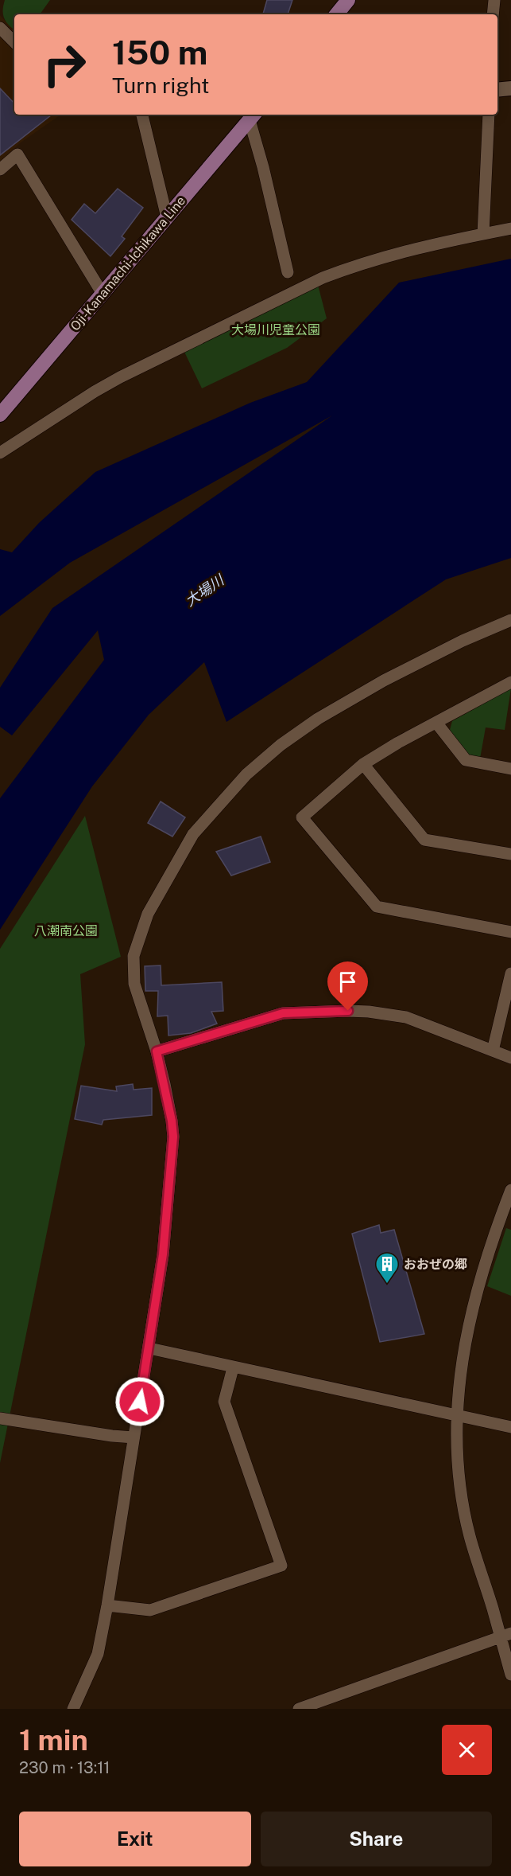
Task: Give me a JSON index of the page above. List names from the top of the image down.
{
  "streets": {
    "main road": ["Oji-Kanamachi-Ichikawa Line"]
  },
  "water": ["大場川"],
  "parks": ["大場川児童公園", "八潮南公園"],
  "places": {
    "building": ["おおぜの郷"]
  },
  "page": {
    "turn": ["150 m", "Turn right"],
    "heading": ["1 min", "230 m · 13:11"],
    "buttons": ["Exit", "Share"]
  }
}
